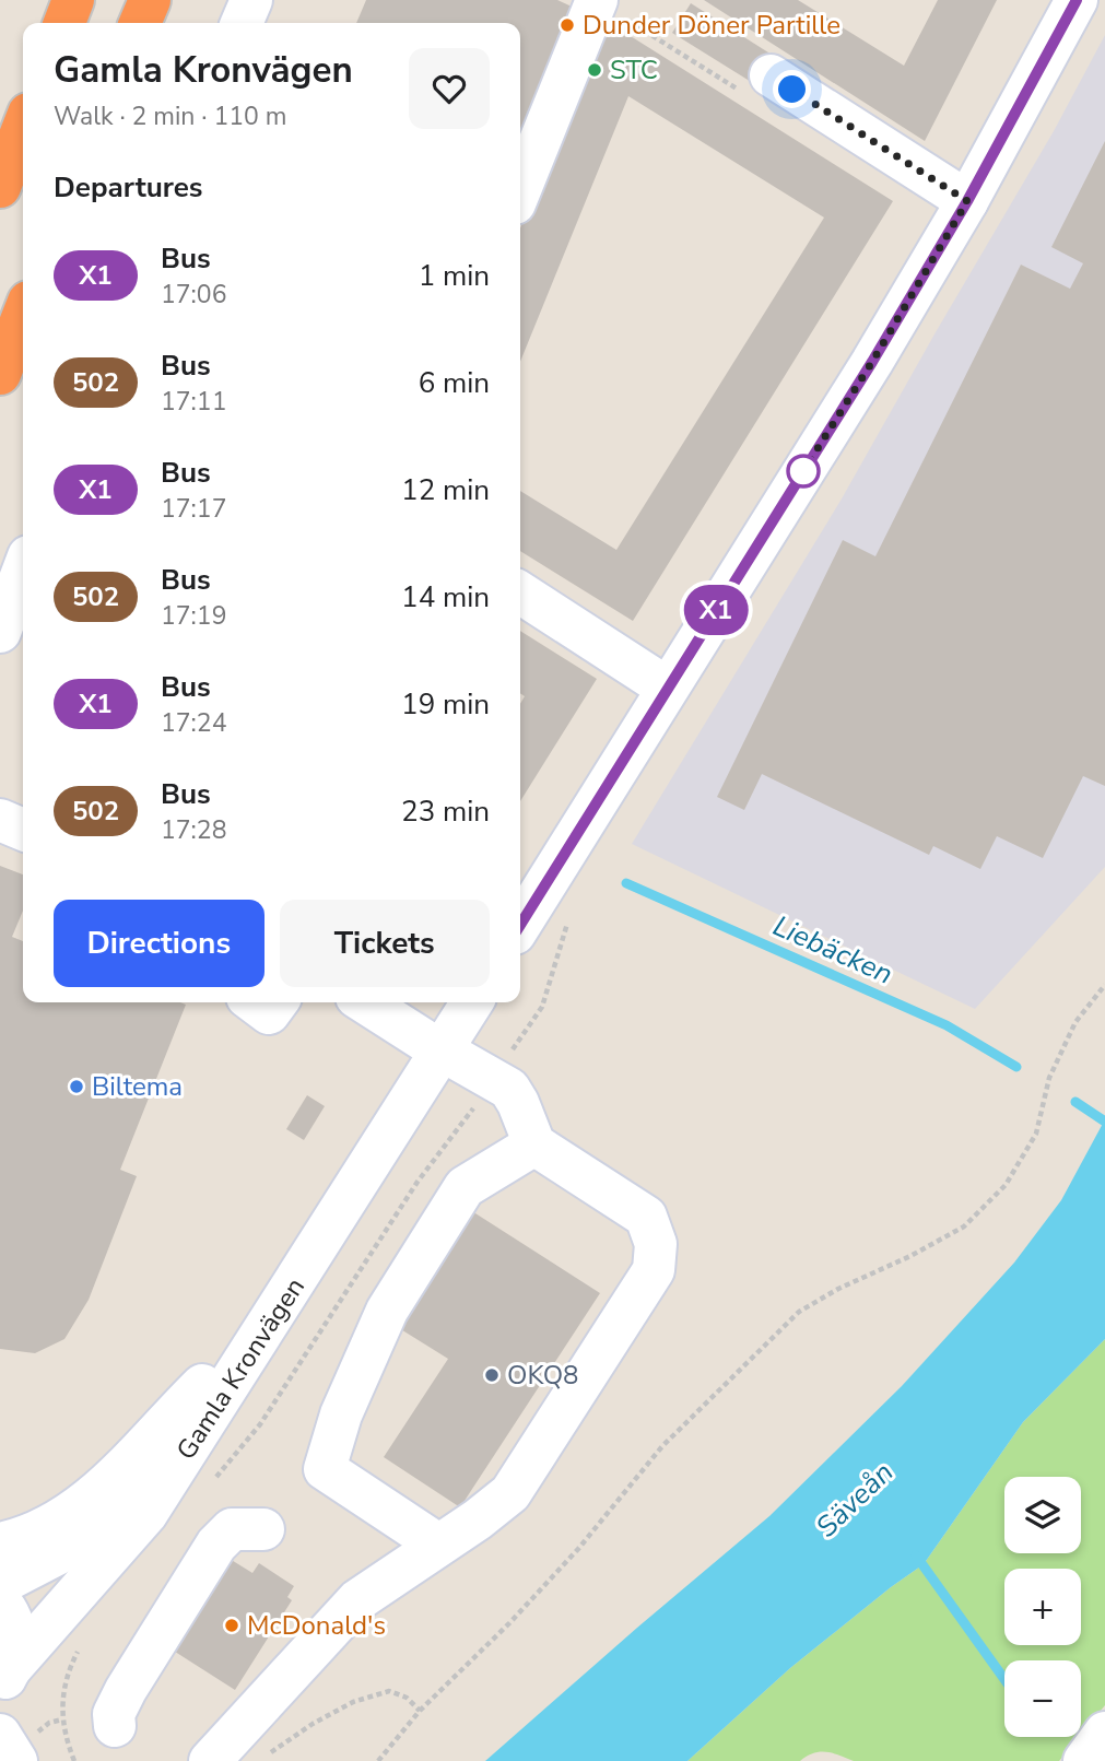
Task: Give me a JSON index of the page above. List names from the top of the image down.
{
  "streets": {
    "street": ["Gamla Kronvägen"]
  },
  "water": ["Liebäcken", "Säveån"],
  "places": [
    "Dunder Döner Partille",
    "STC",
    "Biltema",
    "OKQ8",
    "McDonald's"
  ],
  "lines": ["bus line X1"],
  "page": {
    "on_map": "X1",
    "heading": [
      ["Gamla Kronvägen", "Walk · 2 min · 110 m"],
      "Departures"
    ],
    "list": [
      {
        "mark": "X1",
        "name": "Bus",
        "note": "17:06",
        "value": "1 min"
      },
      {
        "mark": "502",
        "name": "Bus",
        "note": "17:11",
        "value": "6 min"
      },
      {
        "mark": "X1",
        "name": "Bus",
        "note": "17:17",
        "value": "12 min"
      },
      {
        "mark": "502",
        "name": "Bus",
        "note": "17:19",
        "value": "14 min"
      },
      {
        "mark": "X1",
        "name": "Bus",
        "note": "17:24",
        "value": "19 min"
      },
      {
        "mark": "502",
        "name": "Bus",
        "note": "17:28",
        "value": "23 min"
      }
    ],
    "buttons": ["Directions", "Tickets"],
    "map_buttons": ["+", "−"]
  }
}
